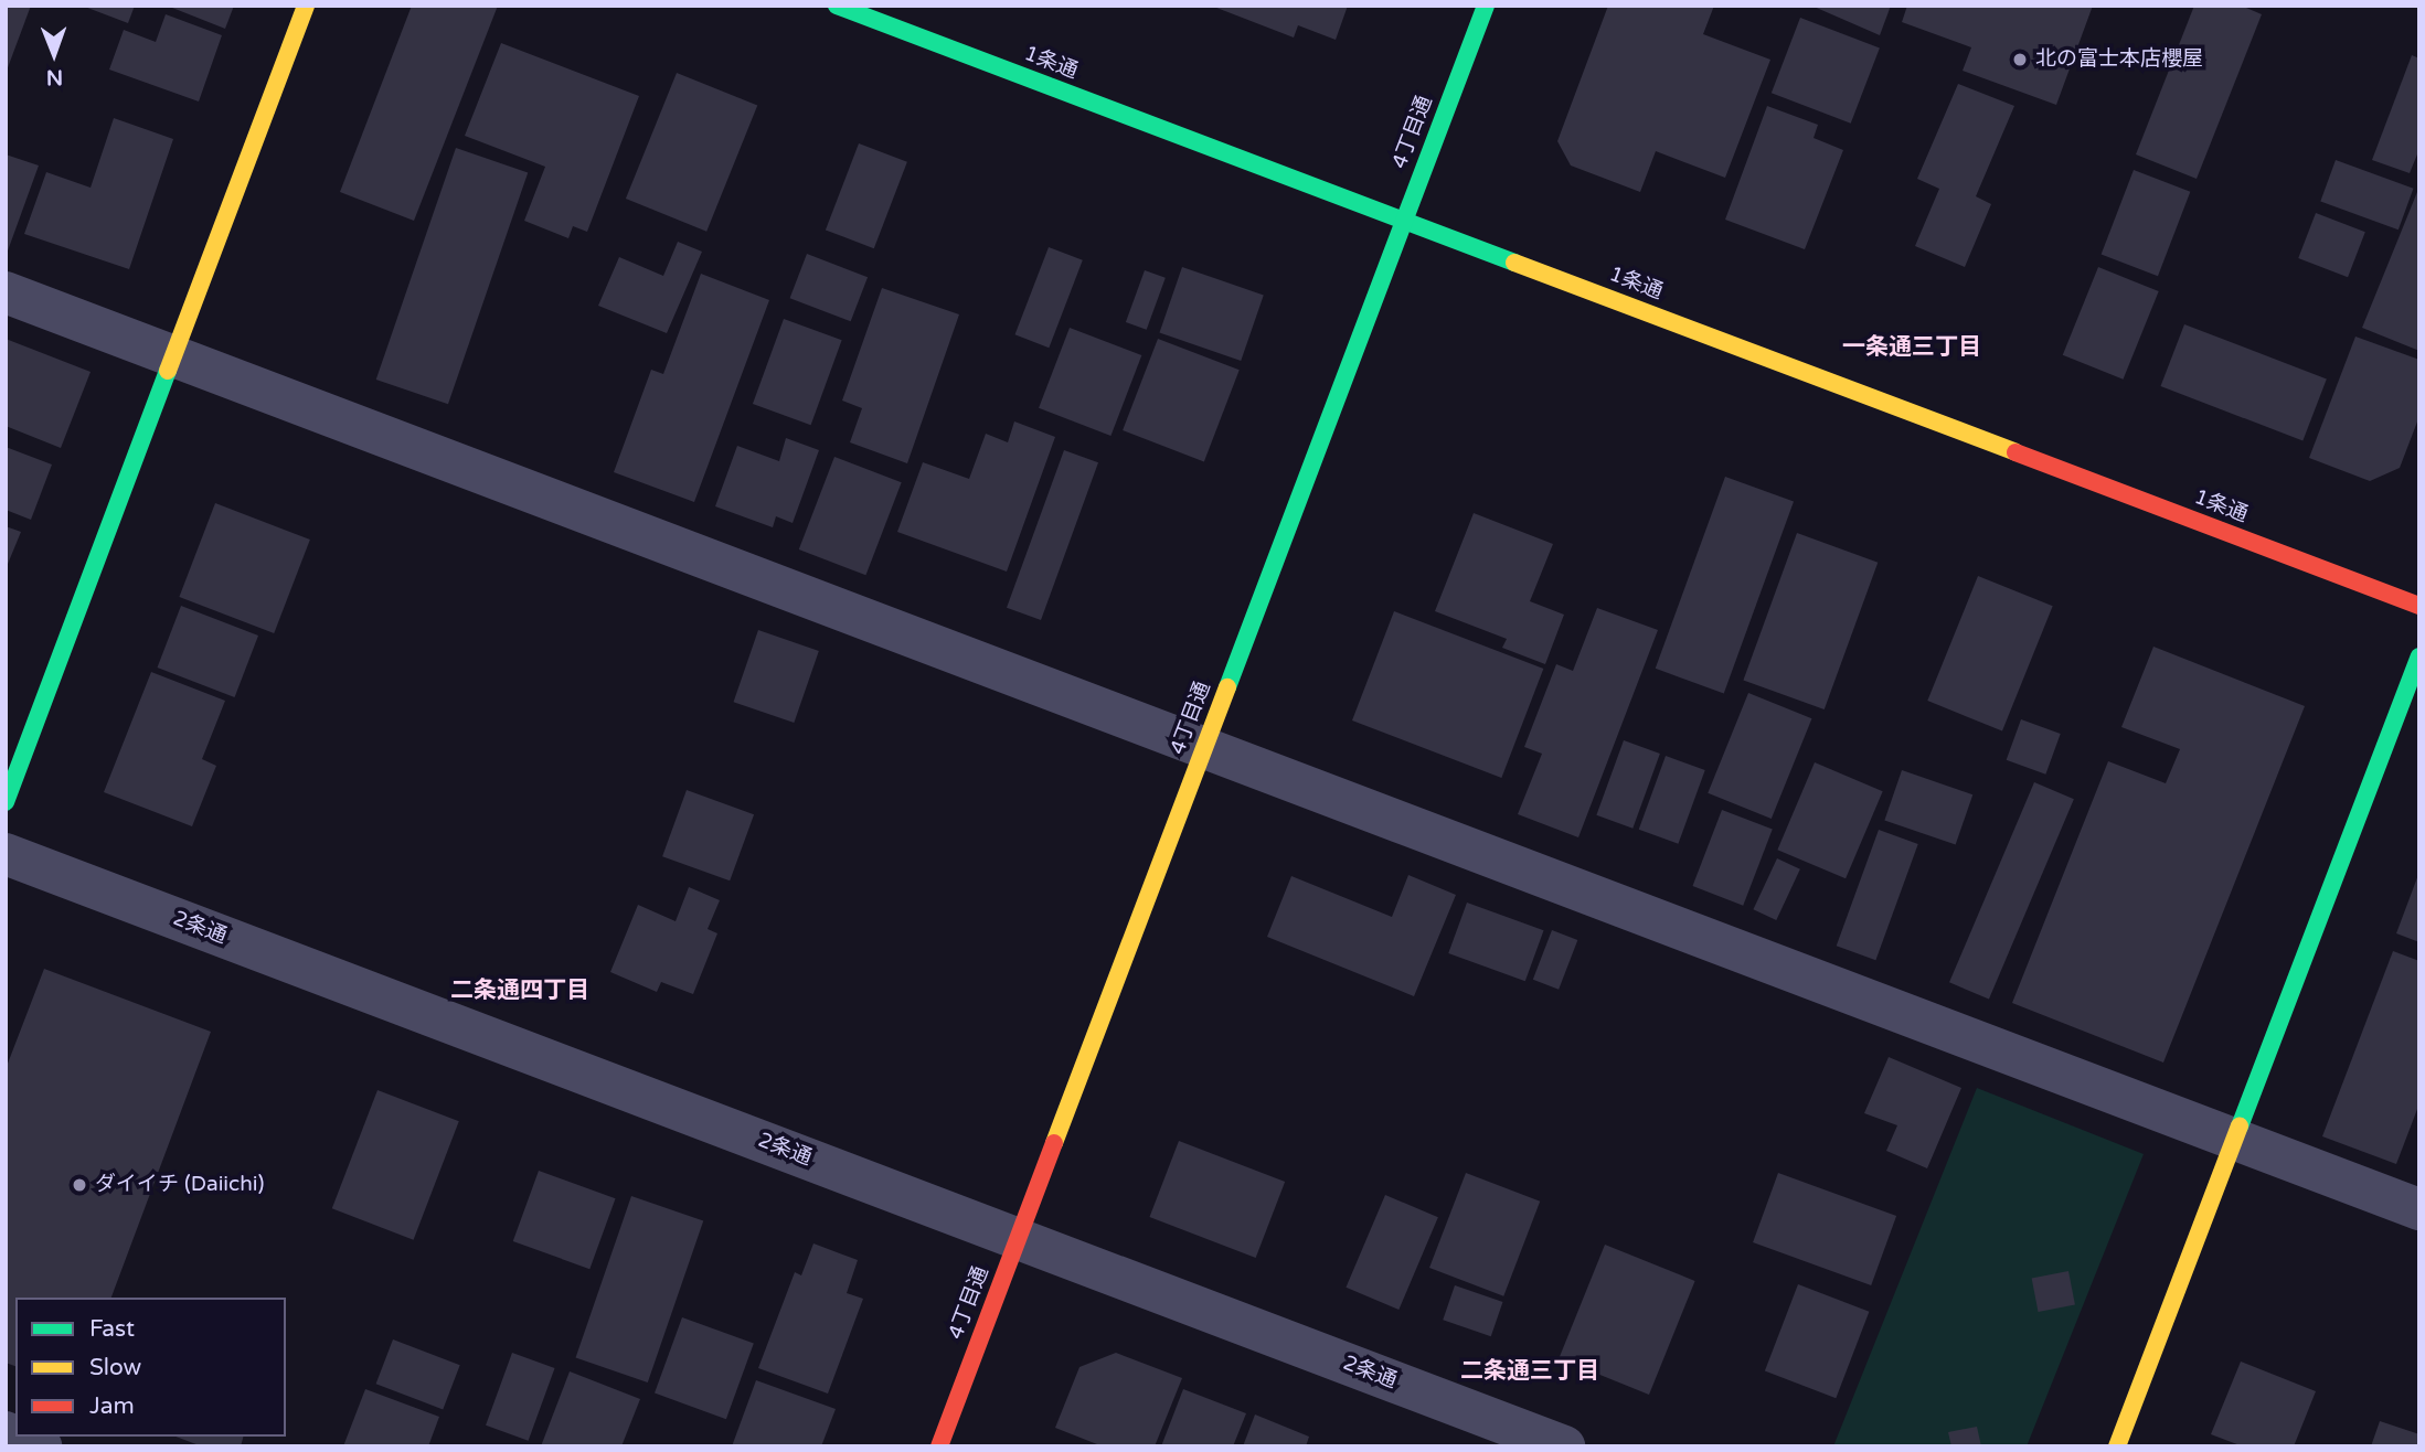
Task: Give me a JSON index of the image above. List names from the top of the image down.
{
  "streets": {
    "street": ["1条通", "4丁目通", "2条通"]
  },
  "crossings": [
    ["1条通", "4丁目通"],
    ["4丁目通", "2条通"]
  ],
  "districts": ["一条通三丁目", "二条通四丁目", "二条通三丁目"],
  "places": ["北の富士本店櫻屋", "ダイイチ (Daiichi)"],
  "legend": ["Fast", "Slow", "Jam"],
  "north": "bottom"
}
